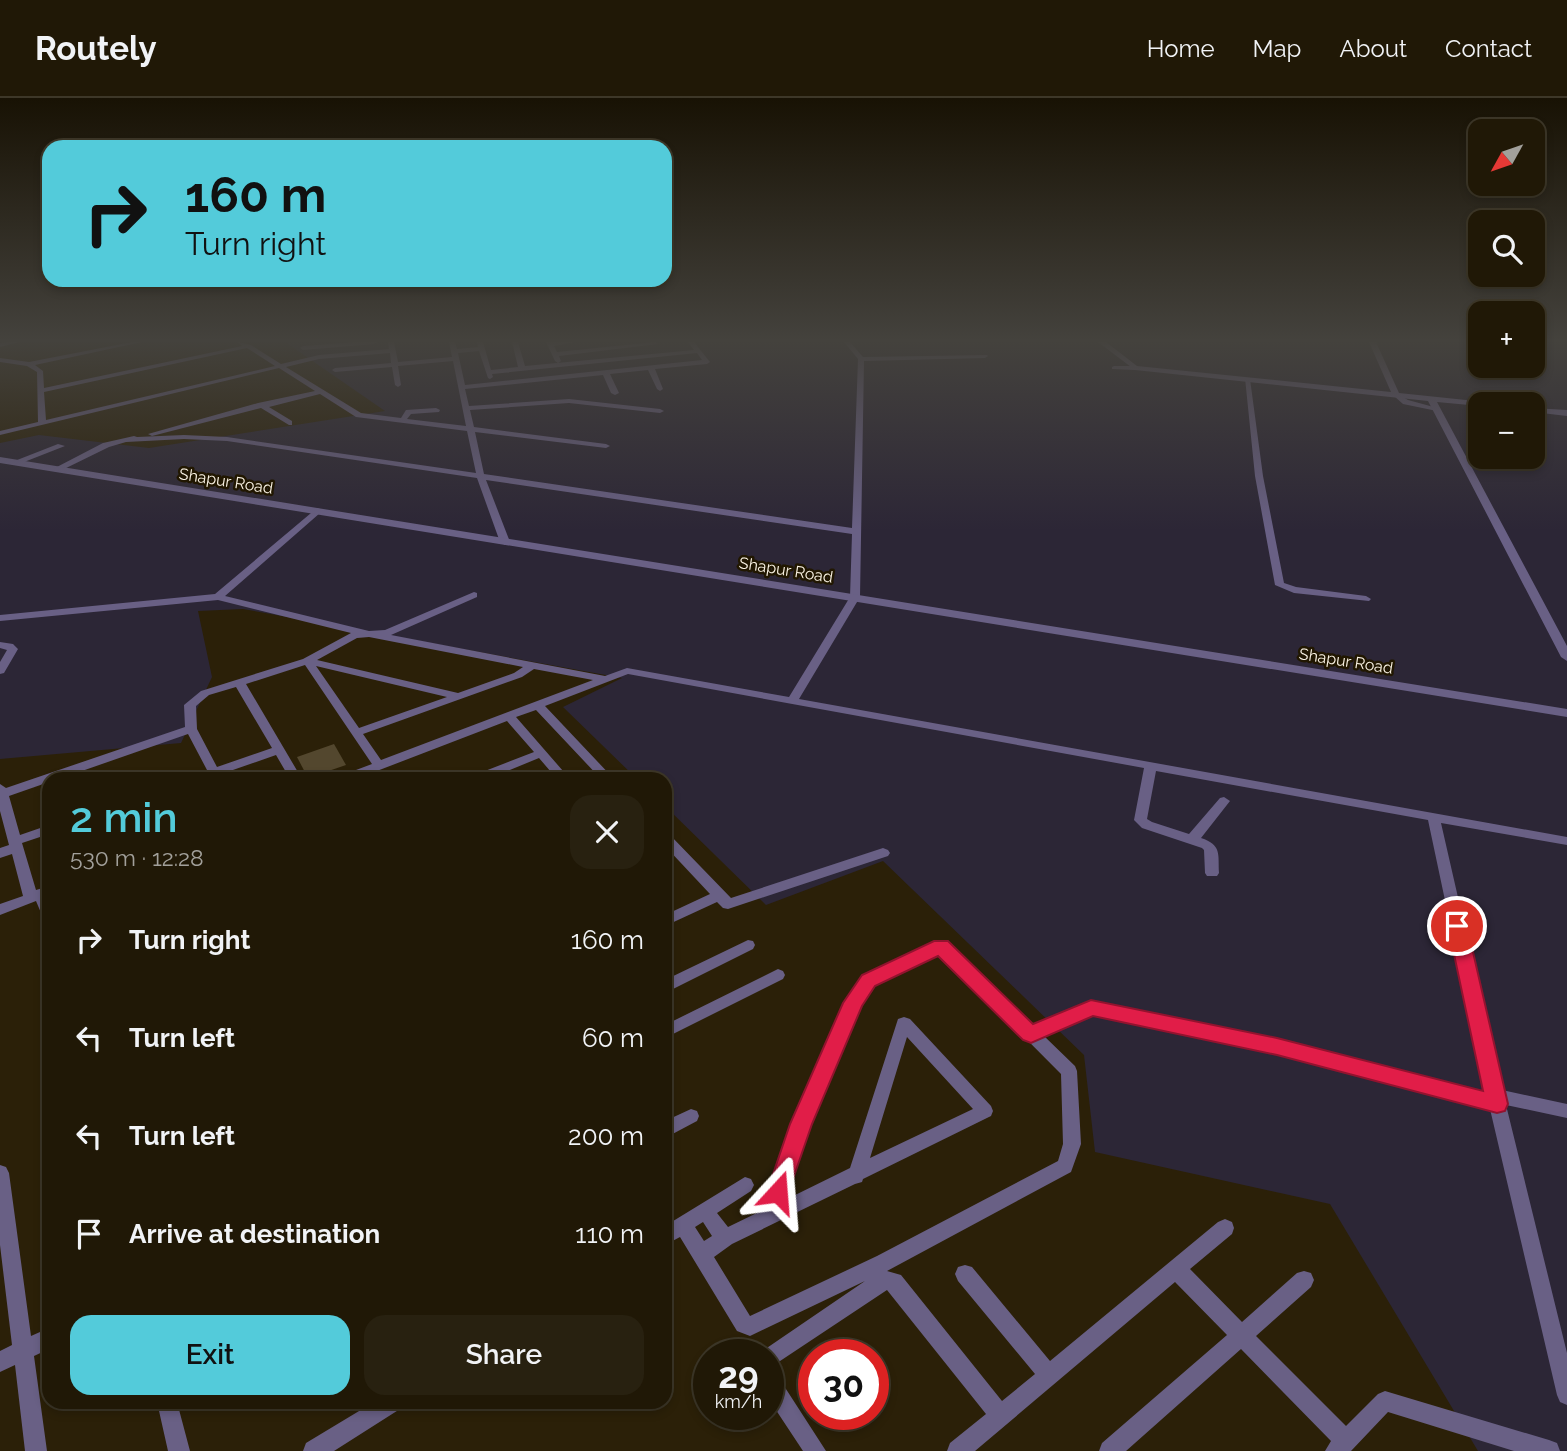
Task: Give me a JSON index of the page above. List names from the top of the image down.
{
  "streets": {
    "street": ["Shapur Road"]
  },
  "north": "bottom left",
  "page": {
    "header": "Routely",
    "nav": [
      "Home",
      "Map",
      "About",
      "Contact"
    ],
    "map_buttons": ["+", "−"],
    "turn": ["160 m", "Turn right"],
    "heading": ["2 min", "530 m · 12:28"],
    "list": [
      {
        "name": "Turn right",
        "value": "160 m"
      },
      {
        "name": "Turn left",
        "value": "60 m"
      },
      {
        "name": "Turn left",
        "value": "200 m"
      },
      {
        "name": "Arrive at destination",
        "value": "110 m"
      }
    ],
    "buttons": ["Exit", "Share"],
    "speed": "29 km/h",
    "limit": "30"
  }
}
